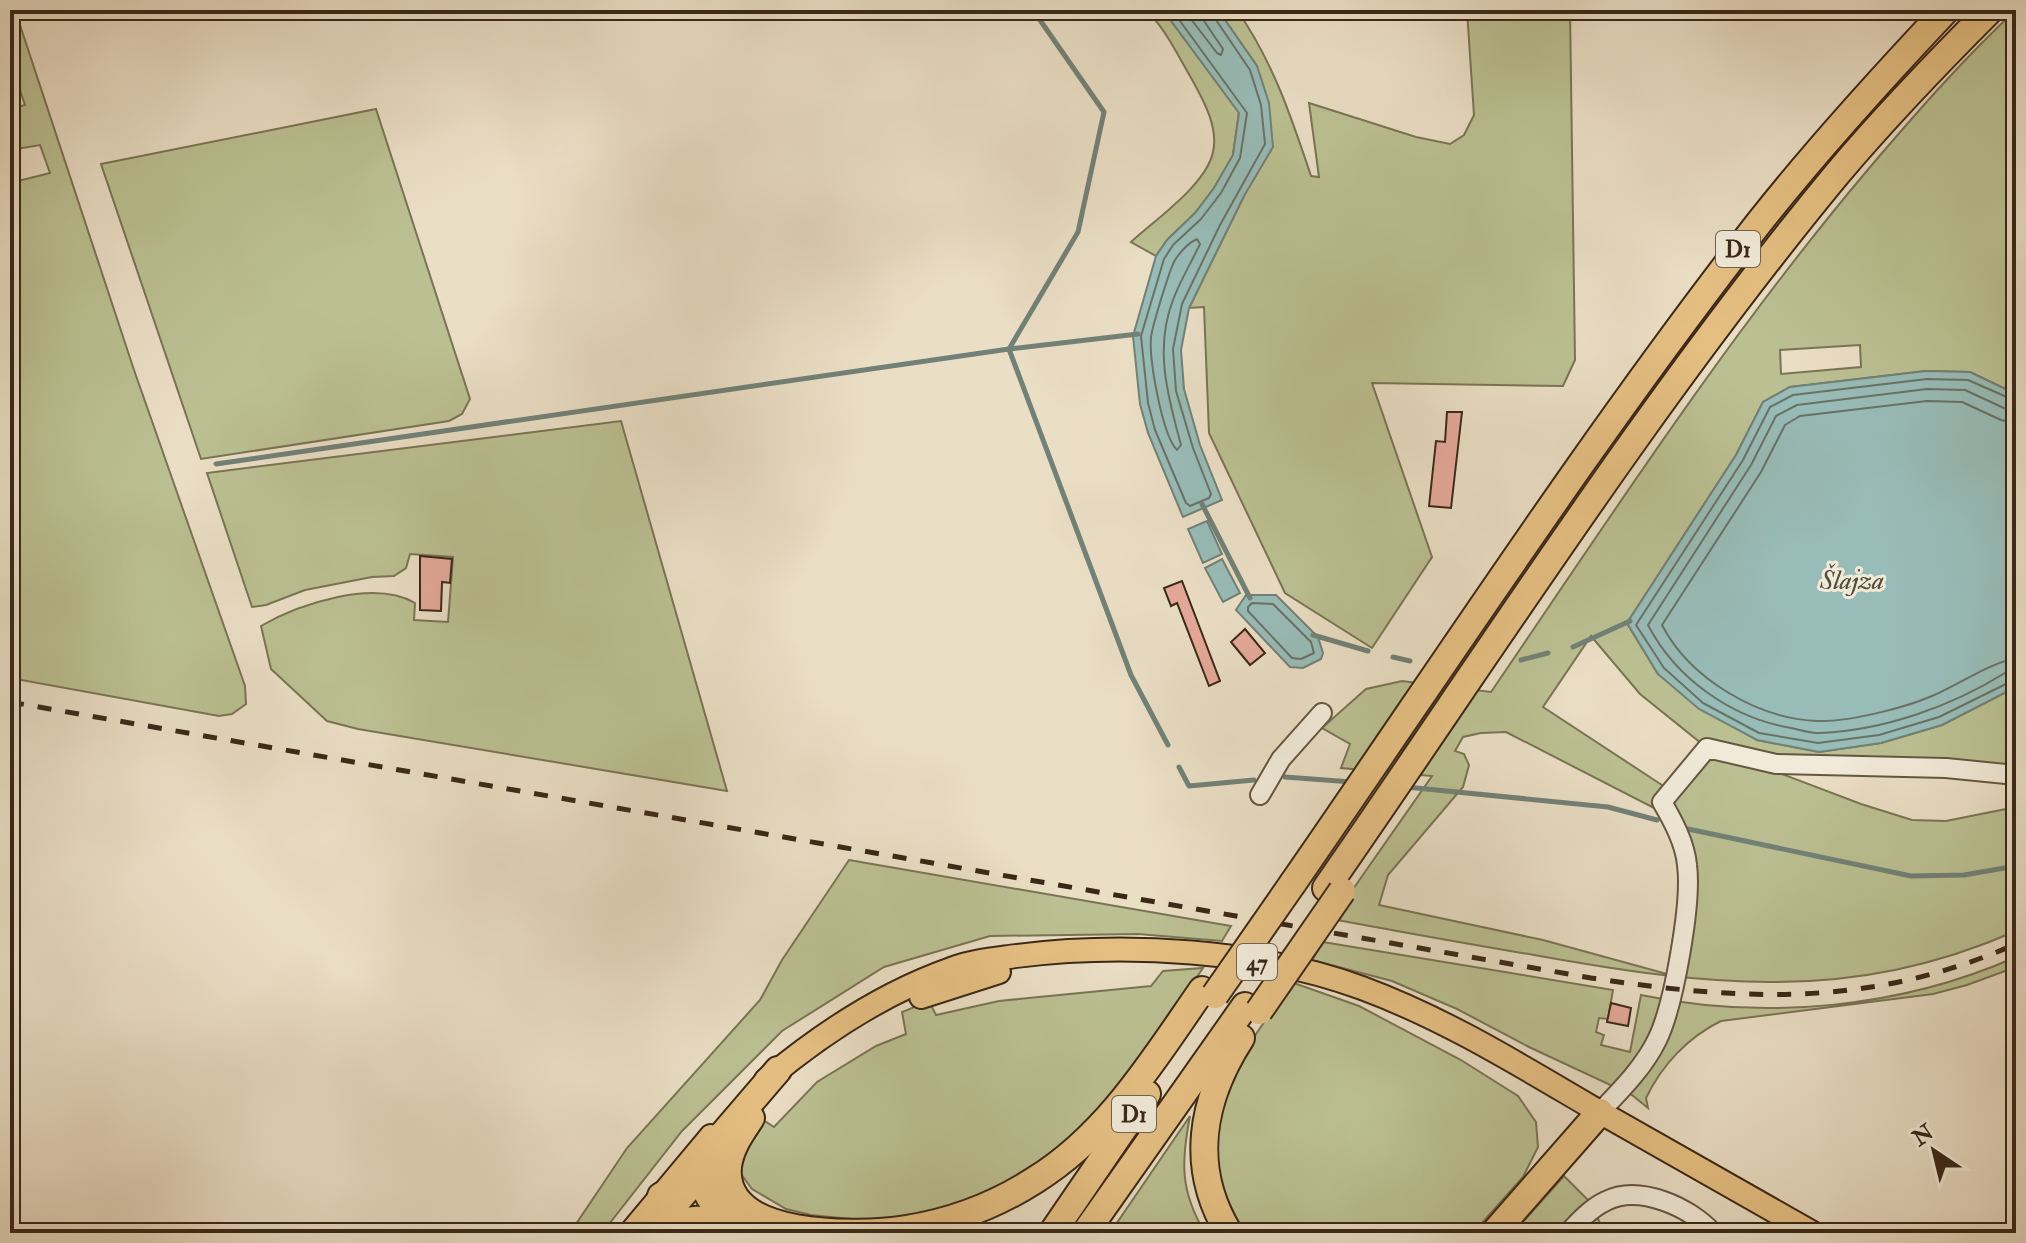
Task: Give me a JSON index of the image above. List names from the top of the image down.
{
  "streets": {
    "highway": ["D1"],
    "main road": ["47"]
  },
  "water": ["Šlajza"],
  "north": "top left"
}
